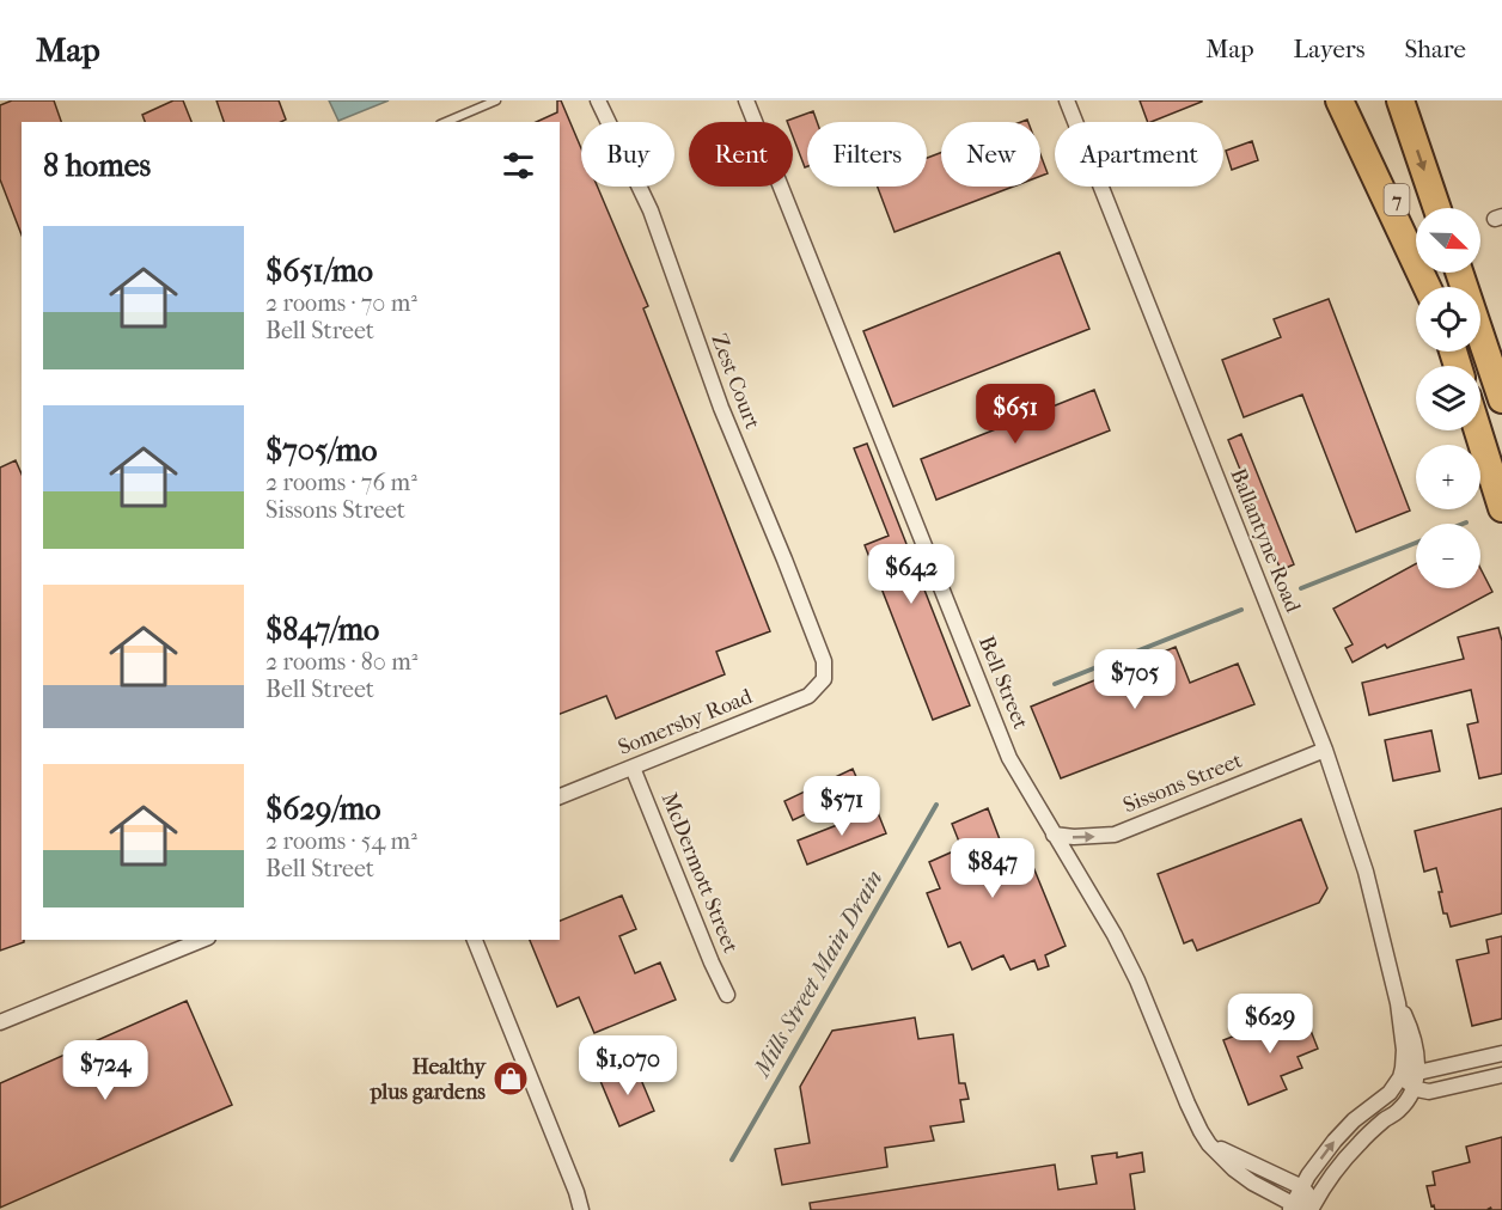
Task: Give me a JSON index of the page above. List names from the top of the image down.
{
  "streets": {
    "highway": ["7"],
    "street": [
      "Zest Court",
      "Ballantyne Road",
      "Bell Street",
      "Somersby Road",
      "Sissons Street",
      "McDermott Street"
    ]
  },
  "crossings": [
    ["Zest Court", "Somersby Road"],
    ["Ballantyne Road", "Sissons Street"],
    ["Bell Street", "Sissons Street"],
    ["Somersby Road", "McDermott Street"]
  ],
  "one_way": ["Sissons Street"],
  "water": ["Mills Street Main Drain"],
  "places": {
    "shop": ["Healthy plus gardens"]
  },
  "north": "bottom right",
  "page": {
    "header": "Map",
    "nav": ["Map", "Layers", "Share"],
    "chip": [
      "Buy",
      "Rent",
      "Filters",
      "New",
      "Apartment"
    ],
    "heading": "8 homes",
    "map_buttons": ["+", "−"],
    "list": [
      {
        "name": "$651/mo",
        "note": "2 rooms · 70 m² · Bell Street"
      },
      {
        "name": "$705/mo",
        "note": "2 rooms · 76 m² · Sissons Street"
      },
      {
        "name": "$847/mo",
        "note": "2 rooms · 80 m² · Bell Street"
      },
      {
        "name": "$629/mo",
        "note": "2 rooms · 54 m² · Bell Street"
      }
    ],
    "price": [
      "$651",
      "$642",
      "$705",
      "$571",
      "$847",
      "$629",
      "$1,070",
      "$724"
    ]
  }
}
